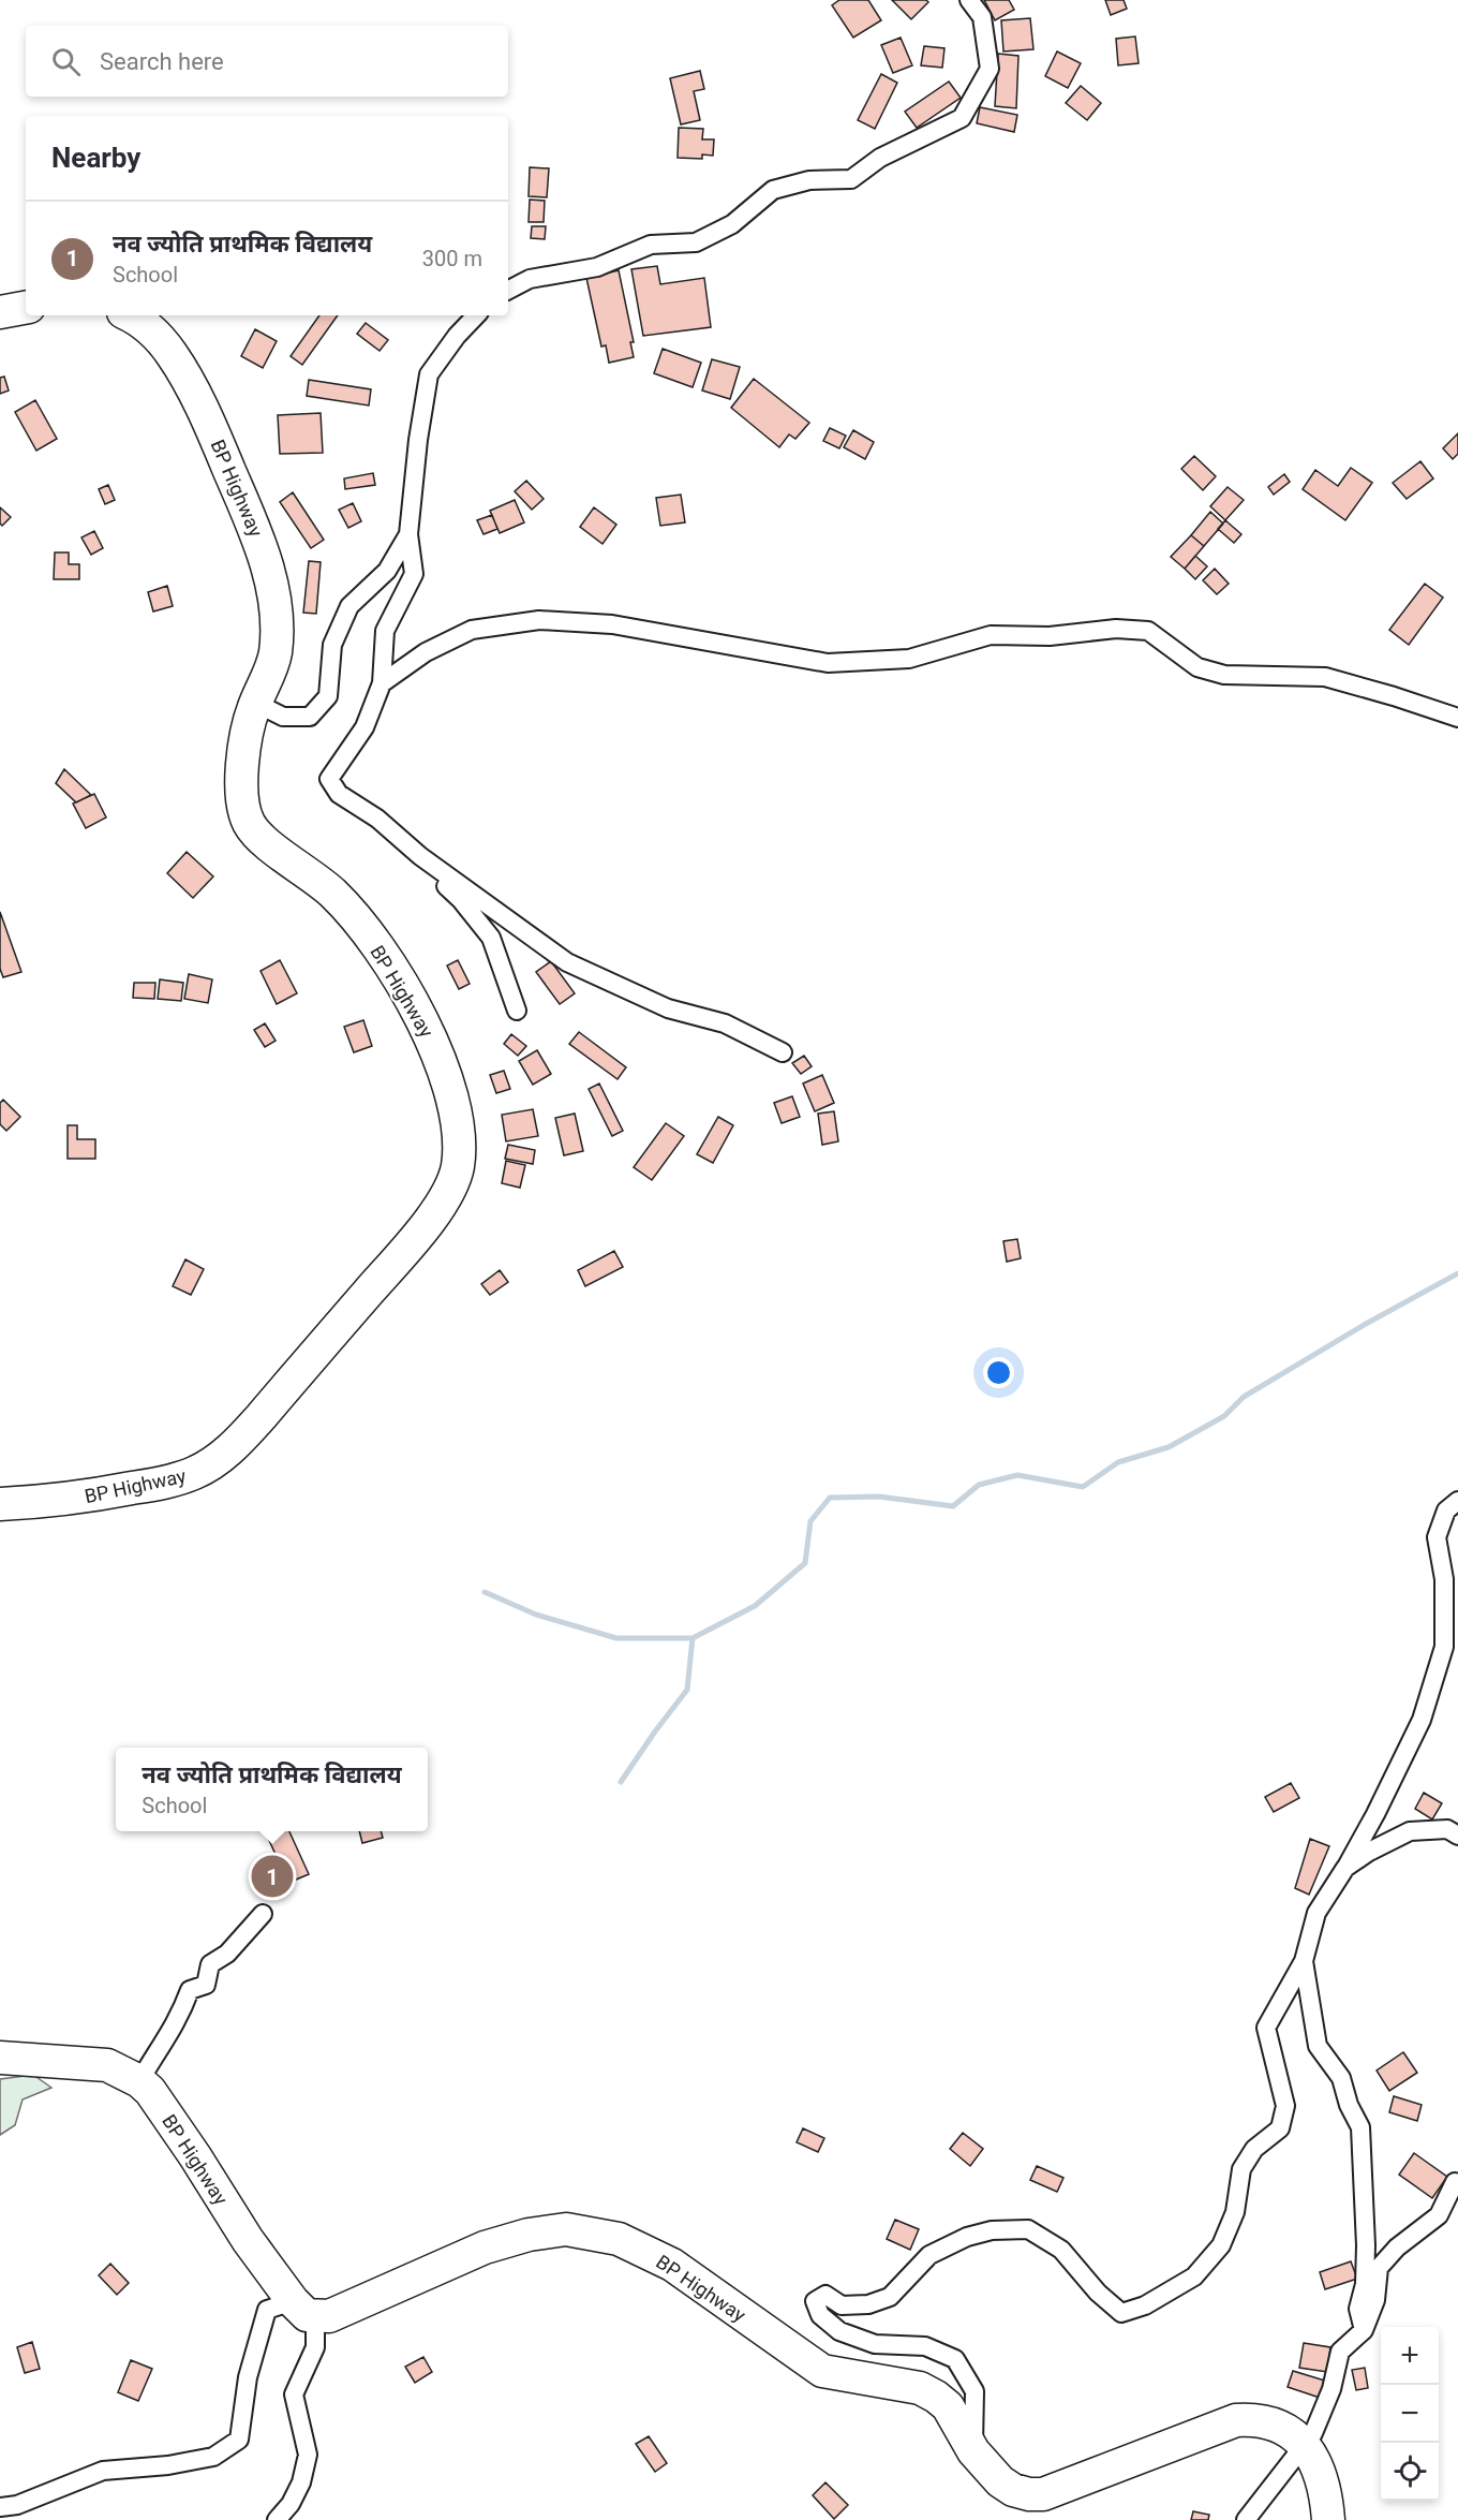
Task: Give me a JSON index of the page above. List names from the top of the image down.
{
  "streets": {
    "highway": ["BP Highway"]
  },
  "page": {
    "search": "Search here",
    "heading": "Nearby",
    "list": [
      {
        "mark": "1",
        "name": "नव ज्योति प्राथमिक विद्यालय",
        "note": "School",
        "value": "300 m"
      }
    ],
    "popup": ["नव ज्योति प्राथमिक विद्यालय", "School"],
    "pins": "1",
    "map_buttons": ["+", "−"]
  }
}
